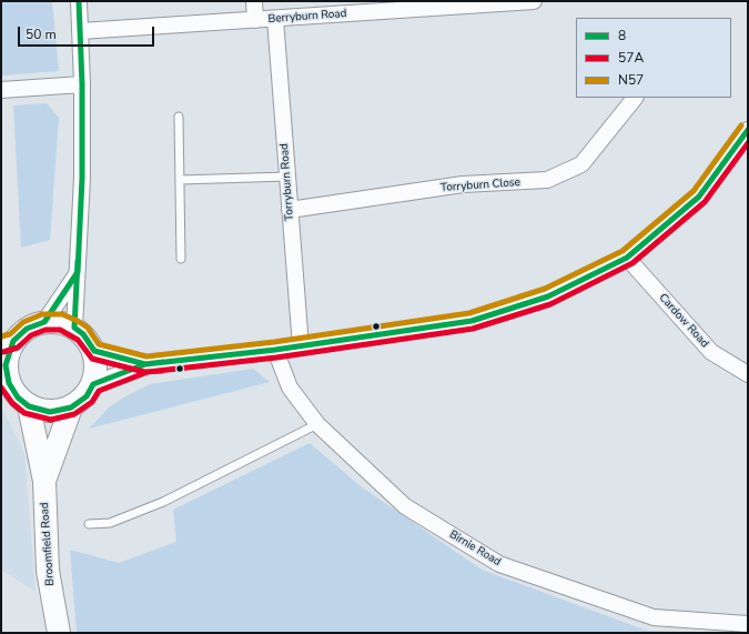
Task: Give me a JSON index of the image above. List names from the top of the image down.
{
  "streets": {
    "street": [
      "Berryburn Road",
      "Torryburn Road",
      "Torryburn Close",
      "Cardow Road",
      "Broomfield Road",
      "Birnie Road"
    ]
  },
  "crossings": [
    ["Berryburn Road", "Torryburn Road"],
    ["Torryburn Road", "Torryburn Close"]
  ],
  "lines": ["transit line 8", "transit line N57", "transit line 57A"],
  "legend": ["8", "57A", "N57"],
  "scale_bar": "50 m"
}
